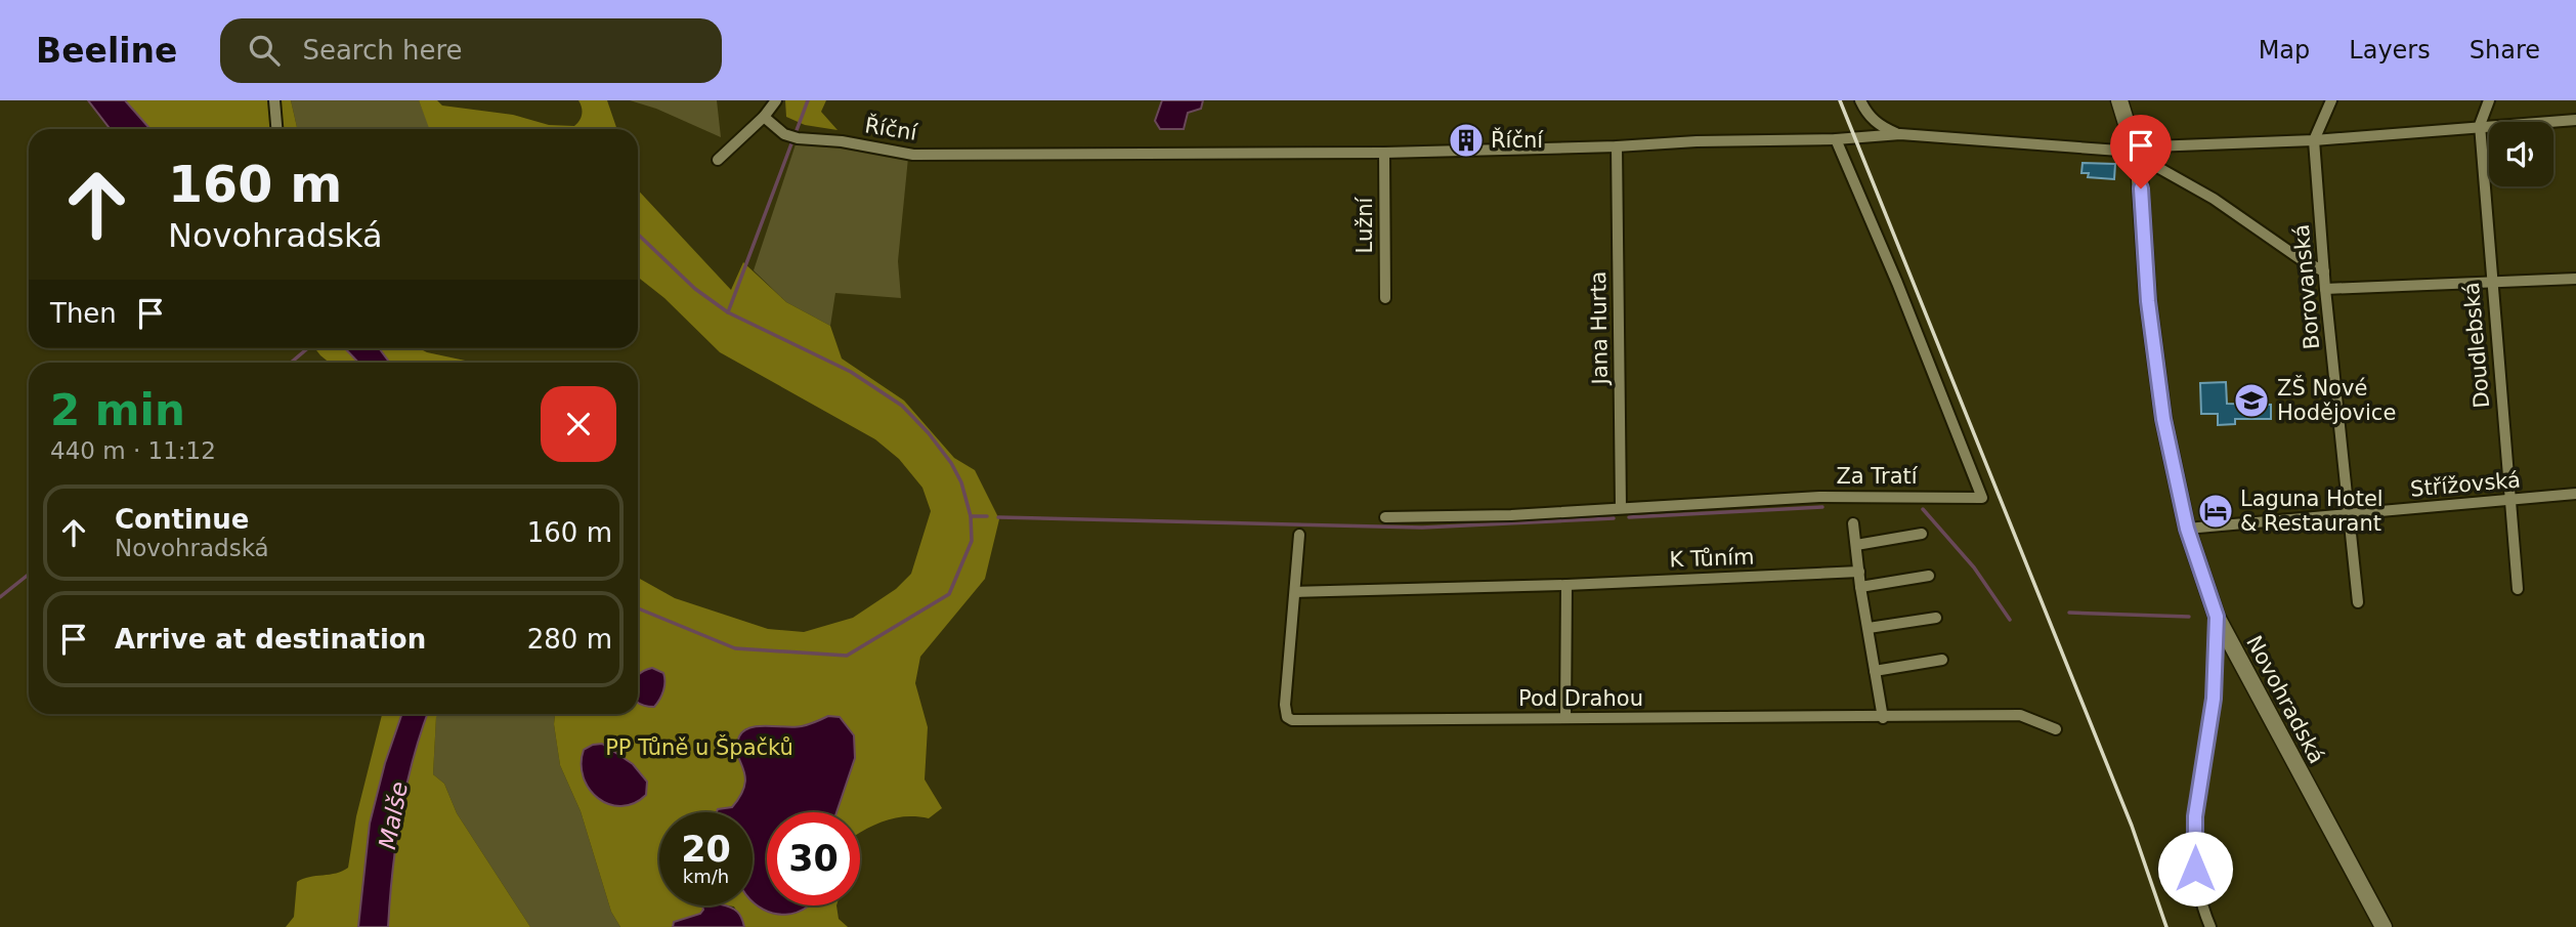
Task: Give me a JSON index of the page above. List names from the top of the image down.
{
  "streets": {
    "main road": ["Novohradská"],
    "street": [
      "Říční",
      "Lužní",
      "Borovanská",
      "Jana Hurta",
      "Doudlebská",
      "Za Tratí",
      "Střížovská",
      "K Tůním",
      "Pod Drahou"
    ]
  },
  "crossings": [
    ["Říční", "Lužní"],
    ["Říční", "Borovanská"],
    ["Říční", "Jana Hurta"],
    ["Říční", "Doudlebská"],
    ["Říční", "Za Tratí"],
    ["Říční", "Novohradská"],
    ["Borovanská", "Střížovská"],
    ["Jana Hurta", "Za Tratí"],
    ["Doudlebská", "Střížovská"],
    ["Střížovská", "Novohradská"],
    ["K Tůním", "Pod Drahou"]
  ],
  "water": ["Malše"],
  "parks": ["PP Tůně u Špačků"],
  "places": {
    "building": ["Říční"],
    "school or university": ["ZŠ Nové Hodějovice"],
    "hotel": ["Laguna Hotel & Restaurant"]
  },
  "page": {
    "header": "Beeline",
    "search": "Search here",
    "nav": ["Map", "Layers", "Share"],
    "turn": ["160 m", "Novohradská"],
    "then": "Then",
    "heading": ["2 min", "440 m · 11:12"],
    "list": [
      {
        "name": "Continue",
        "note": "Novohradská",
        "value": "160 m"
      },
      {
        "name": "Arrive at destination",
        "value": "280 m"
      }
    ],
    "speed": "20 km/h",
    "limit": "30"
  }
}
